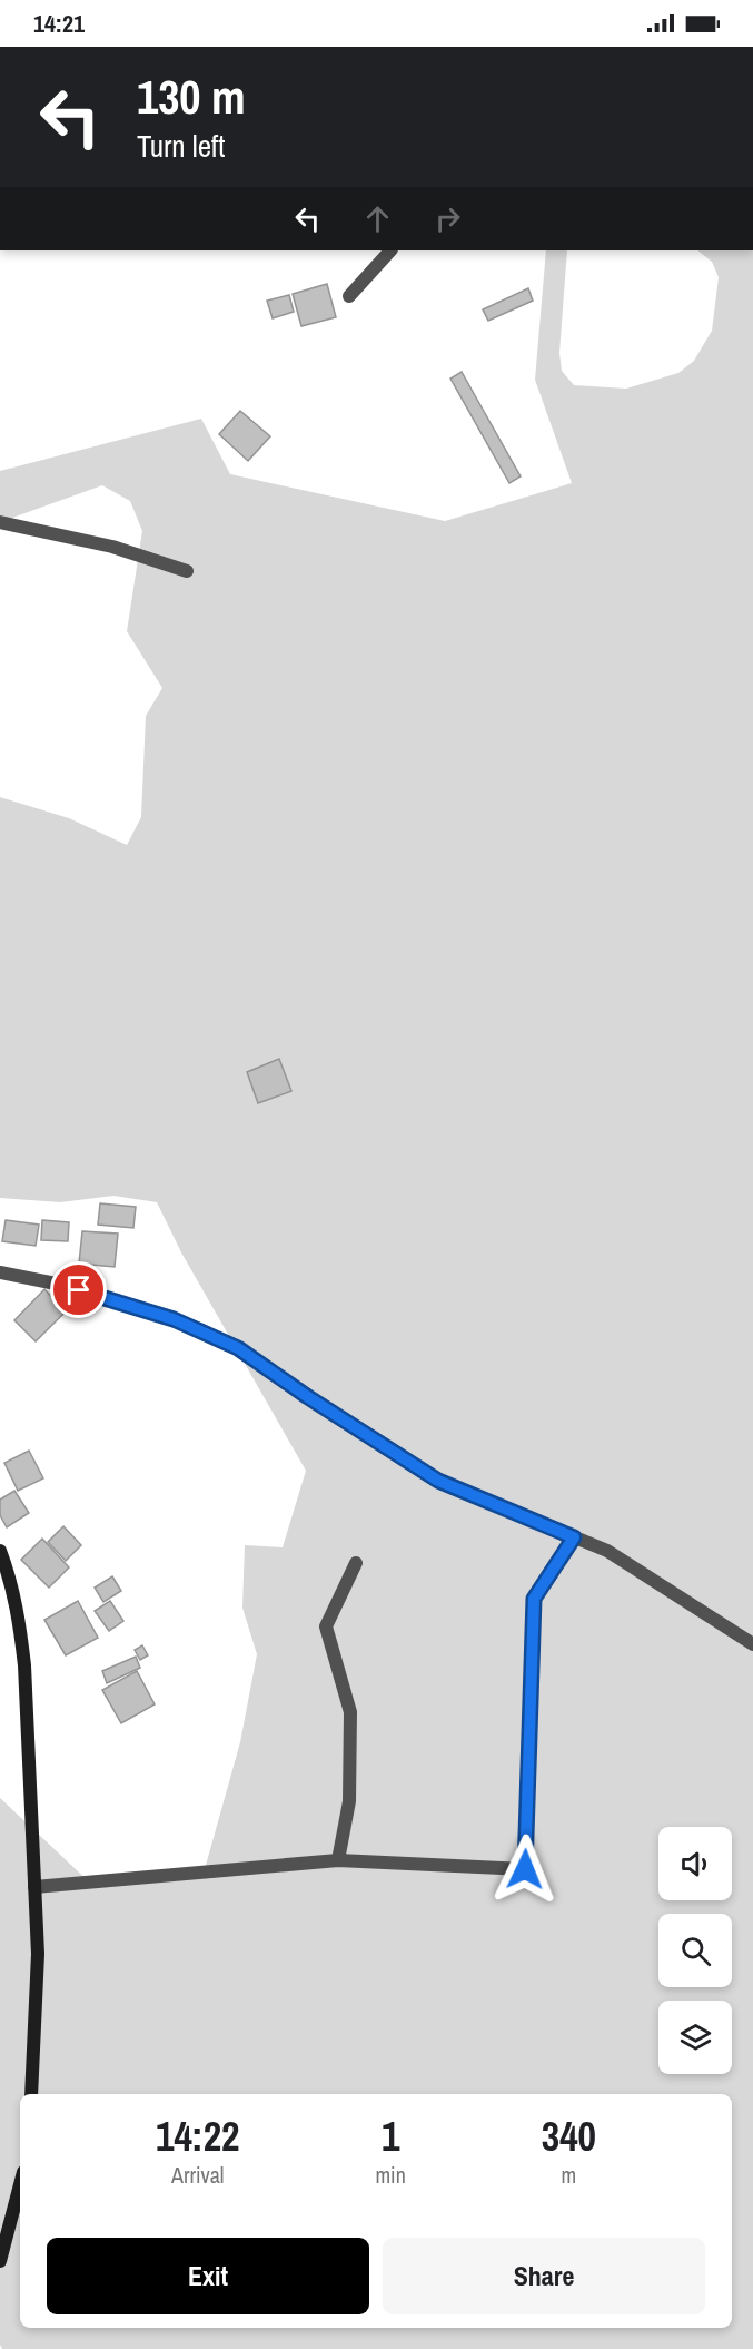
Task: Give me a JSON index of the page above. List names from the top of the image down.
{
  "page": {
    "status": "14:21",
    "turn": ["130 m", "Turn left"],
    "eta": [
      "14:22",
      "Arrival",
      "1",
      "min",
      "340",
      "m"
    ],
    "buttons": ["Exit", "Share"]
  }
}
